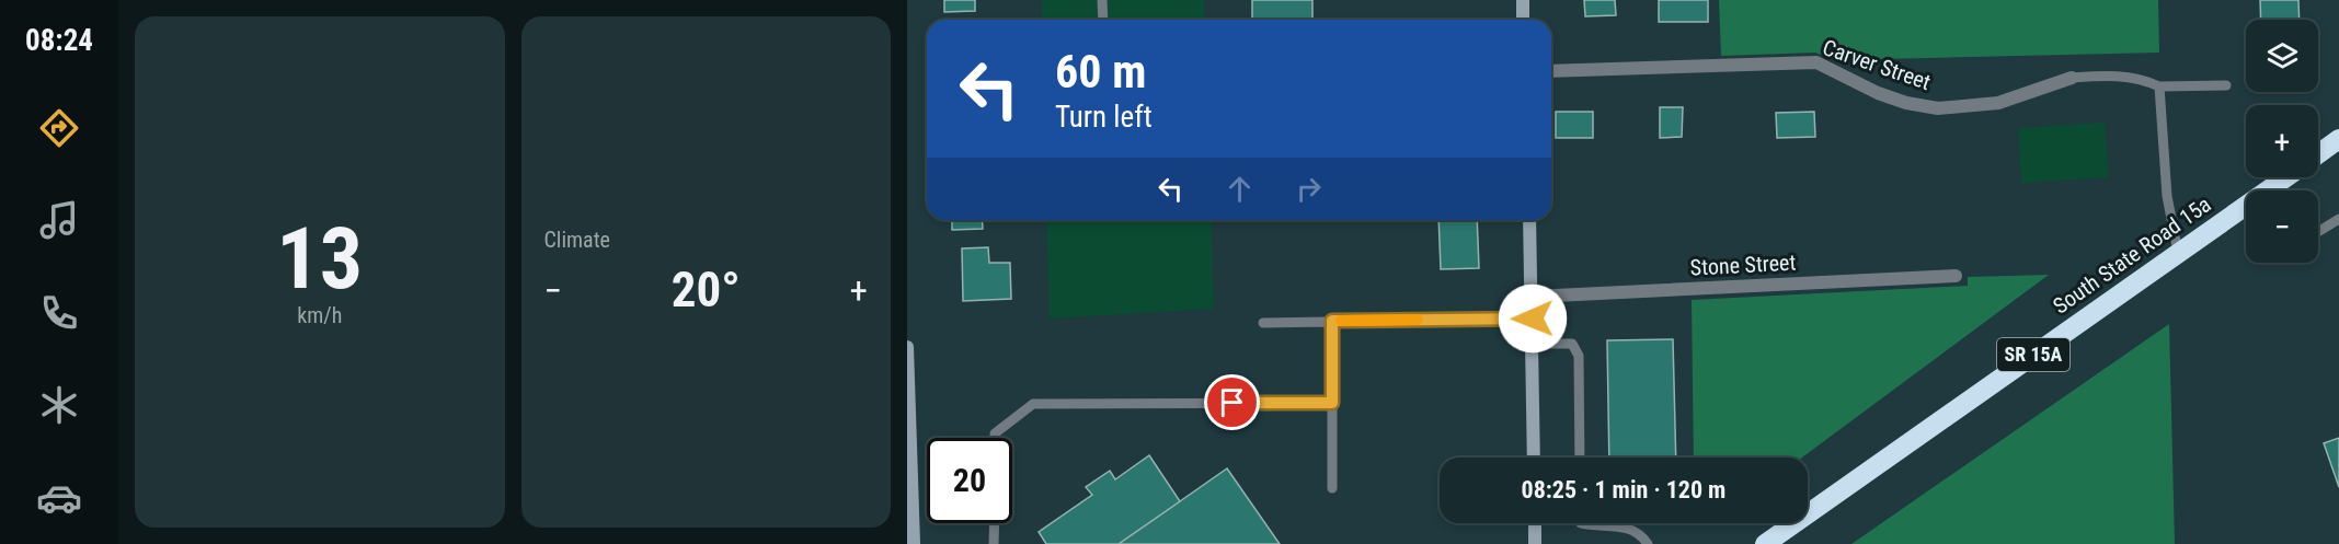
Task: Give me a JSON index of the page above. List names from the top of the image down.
{
  "streets": {
    "highway": ["South State Road 15a", "SR 15A"],
    "street": ["Carver Street", "Stone Street"]
  },
  "page": {
    "tabs": "08:24",
    "tile": [
      ["13", "km/h"],
      "Climate"
    ],
    "map_buttons": ["+", "−"],
    "turn": ["60 m", "Turn left"],
    "heat": ["−", "20°", "+"],
    "limit": "20",
    "trip": "08:25 · 1 min · 120 m"
  }
}
